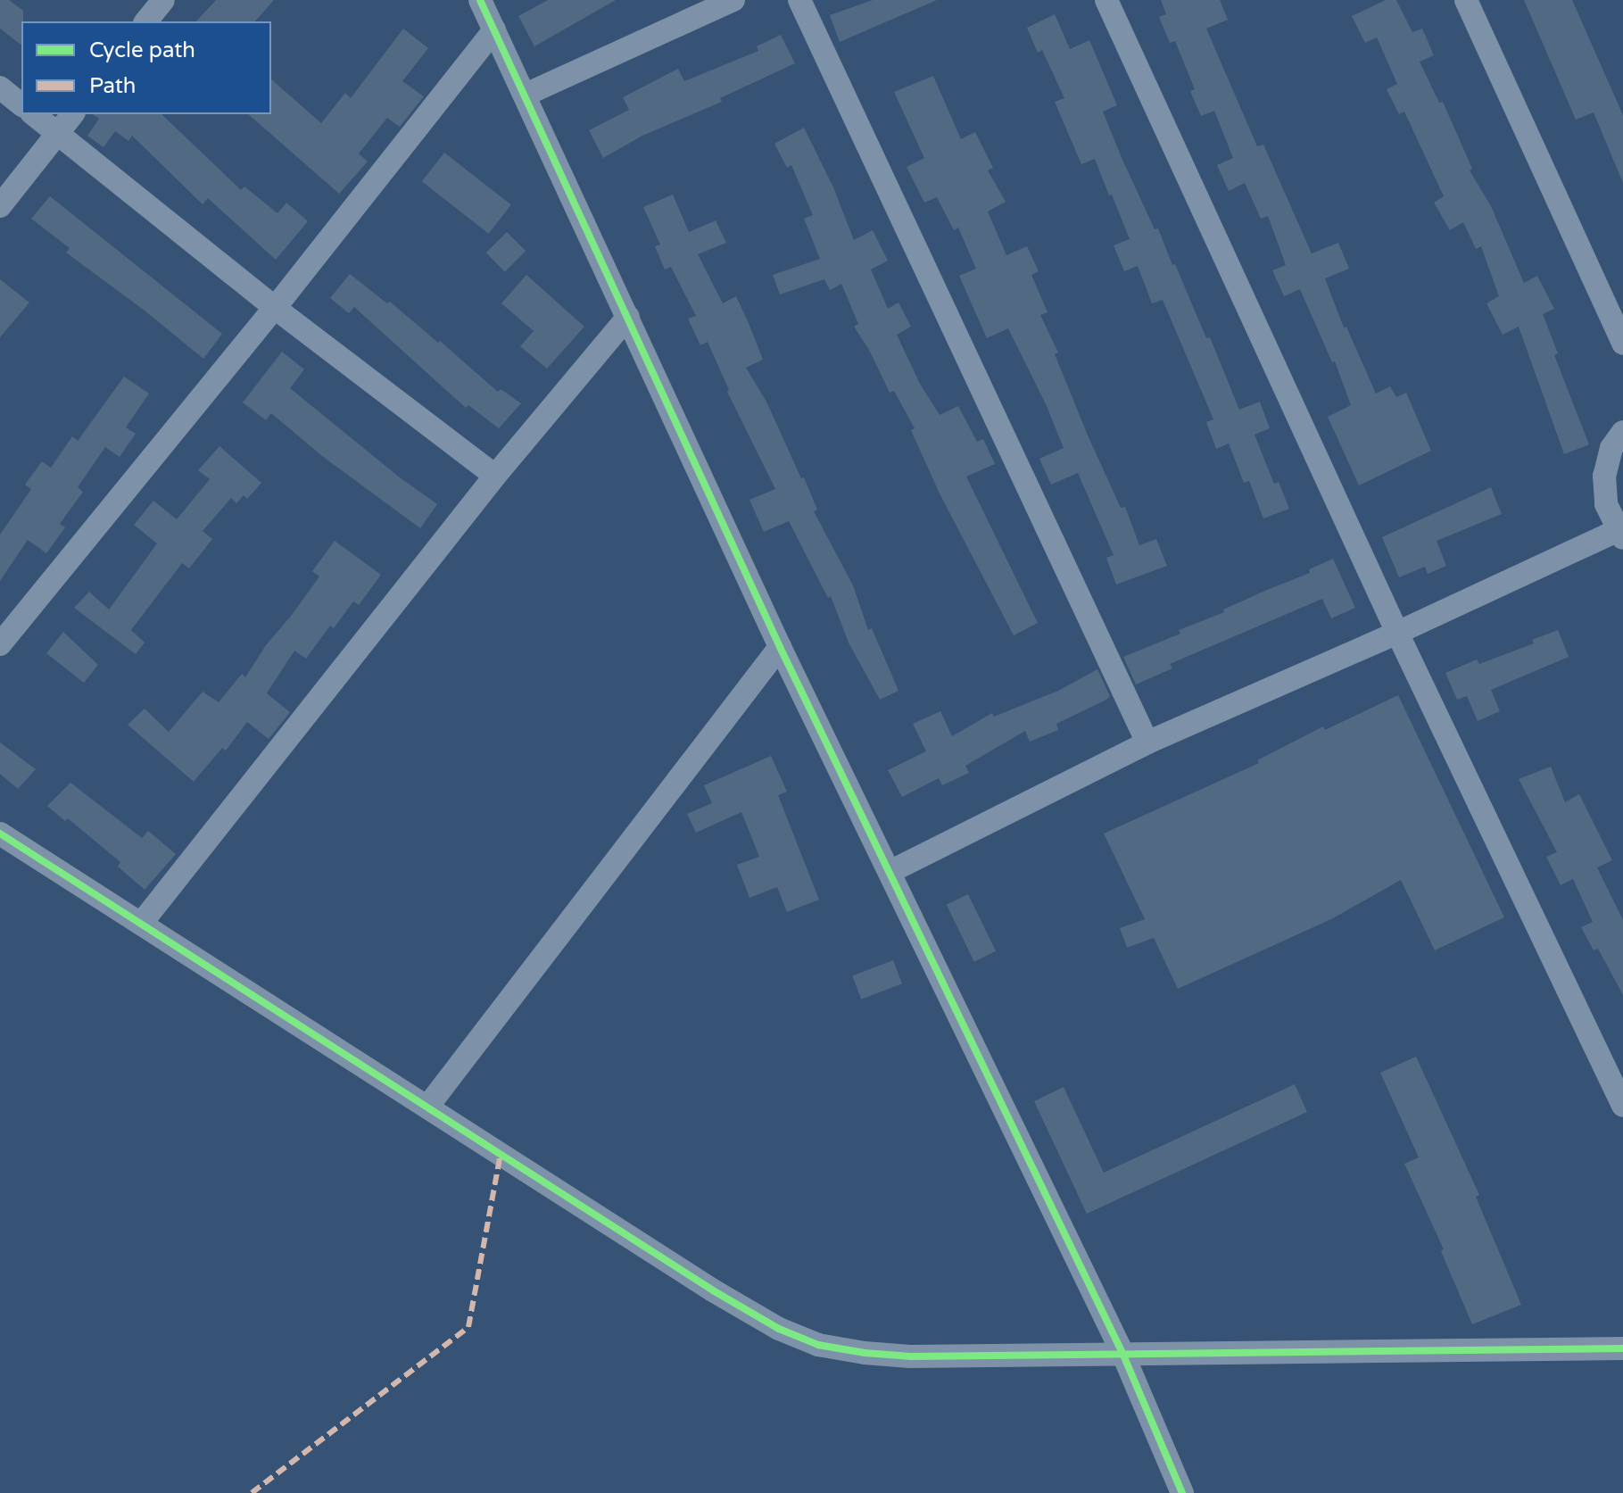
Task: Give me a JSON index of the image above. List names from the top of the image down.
{
  "legend": ["Cycle path", "Path"]
}
